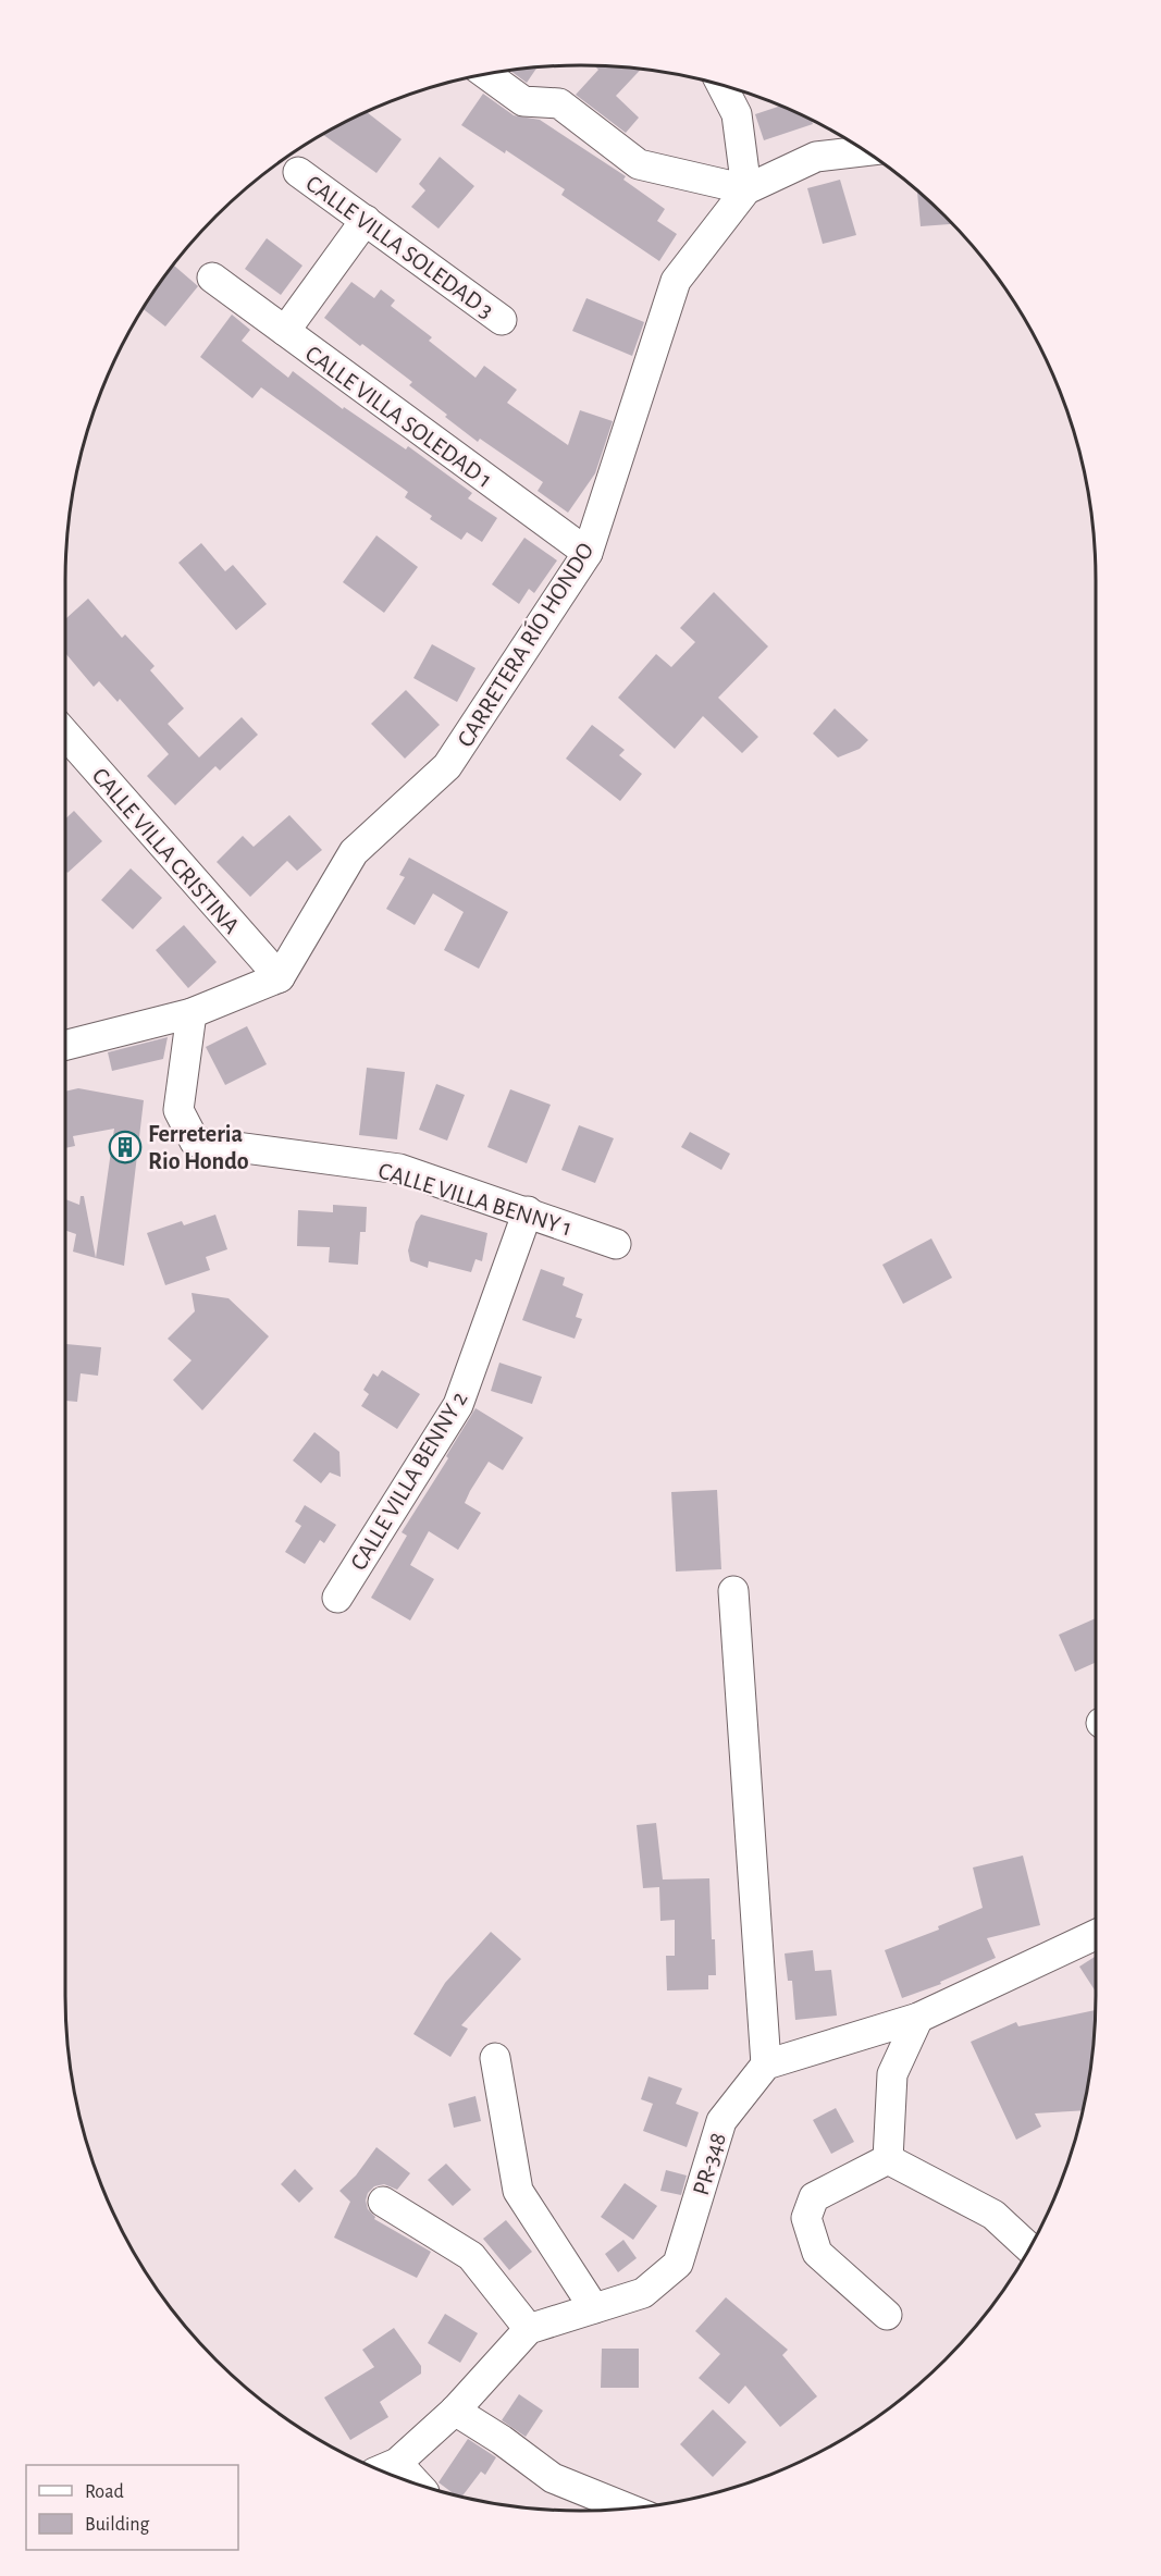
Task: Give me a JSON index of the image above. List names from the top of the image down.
{
  "streets": {
    "street": [
      "CALLE VILLA SOLEDAD 3",
      "CALLE VILLA SOLEDAD 1",
      "CARRETERA RÍO HONDO",
      "CALLE VILLA CRISTINA",
      "CALLE VILLA BENNY 1",
      "CALLE VILLA BENNY 2",
      "PR-348"
    ]
  },
  "crossings": [
    ["CALLE VILLA SOLEDAD 1", "CARRETERA RÍO HONDO"],
    ["CARRETERA RÍO HONDO", "CALLE VILLA CRISTINA"],
    ["CALLE VILLA BENNY 1", "CALLE VILLA BENNY 2"]
  ],
  "places": {
    "building": ["Ferreteria Rio Hondo"]
  },
  "legend": ["Road", "Building"]
}
